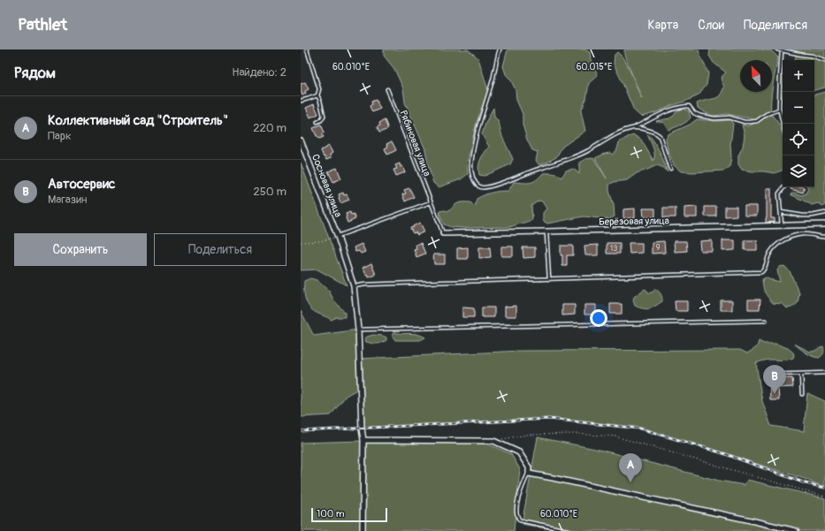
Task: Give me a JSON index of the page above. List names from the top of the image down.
{
  "streets": {
    "street": ["Сосновая улица", "Берёзовая улица"],
    "lane": ["Рябиновая улица"]
  },
  "crossings": [
    ["Рябиновая улица", "Берёзовая улица"]
  ],
  "house_numbers": ["9", "13"],
  "scale_bar": "100 m",
  "north": "top left",
  "page": {
    "header": "Pathlet",
    "nav": ["Карта", "Слои", "Поделиться"],
    "heading": ["Рядом", "Найдено: 2"],
    "map_buttons": ["+", "−"],
    "list": [
      {
        "mark": "A",
        "name": "Коллективный сад \"Строитель\"",
        "note": "Парк",
        "value": "220 m"
      },
      {
        "mark": "B",
        "name": "Автосервис",
        "note": "Магазин",
        "value": "250 m"
      }
    ],
    "buttons": ["Сохранить", "Поделиться"],
    "pins": ["B", "A"],
    "scale": "100 m"
  },
  "coordinates": ["60.010°E", "60.015°E"]
}
